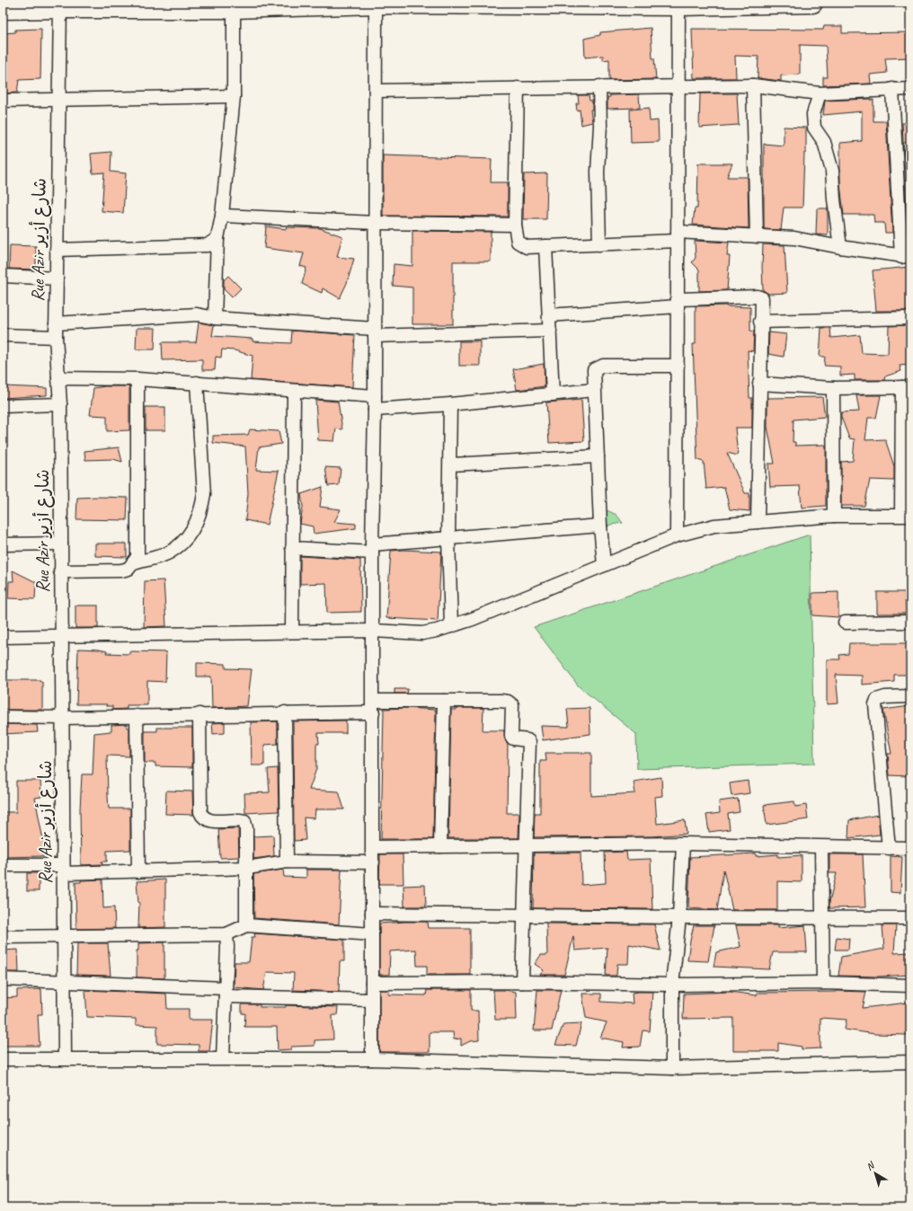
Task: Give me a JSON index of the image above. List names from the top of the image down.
{
  "streets": {
    "street": ["Rue Azir شارع أزير"]
  },
  "north": "top left"
}
